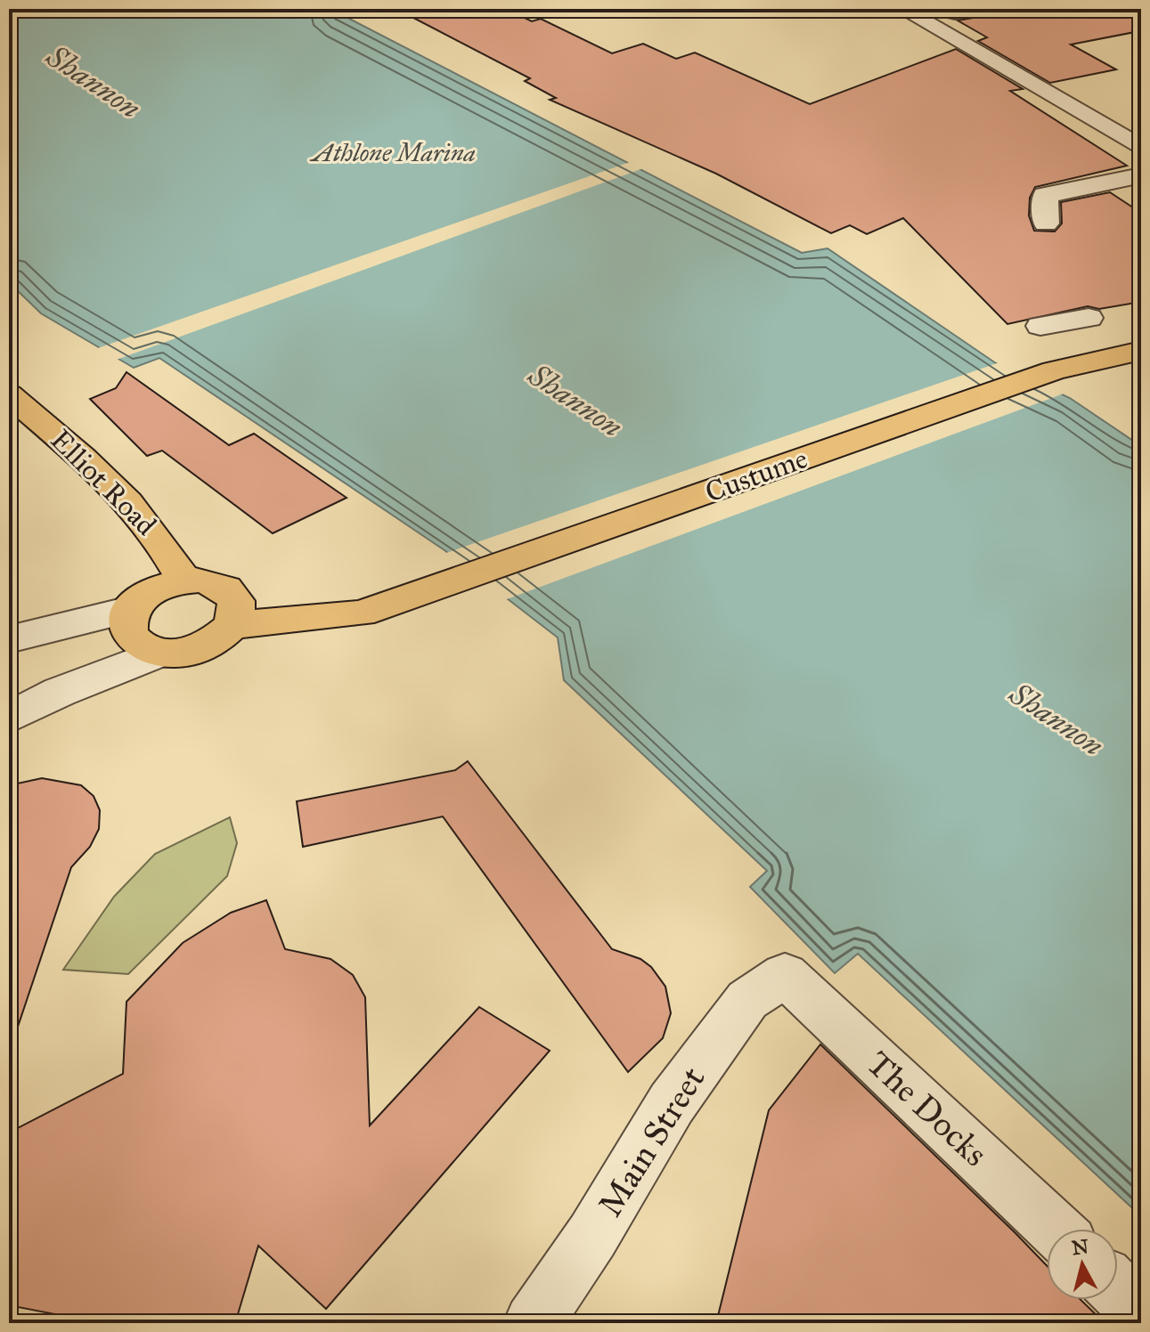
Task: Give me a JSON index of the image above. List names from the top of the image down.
{
  "streets": {
    "main road": ["Custume", "Elliot Road"],
    "street": ["The Docks", "Main Street"]
  },
  "crossings": [
    ["Custume", "Elliot Road"],
    ["The Docks", "Main Street"]
  ],
  "water": ["Shannon", "Athlone Marina"],
  "north": "top"
}
